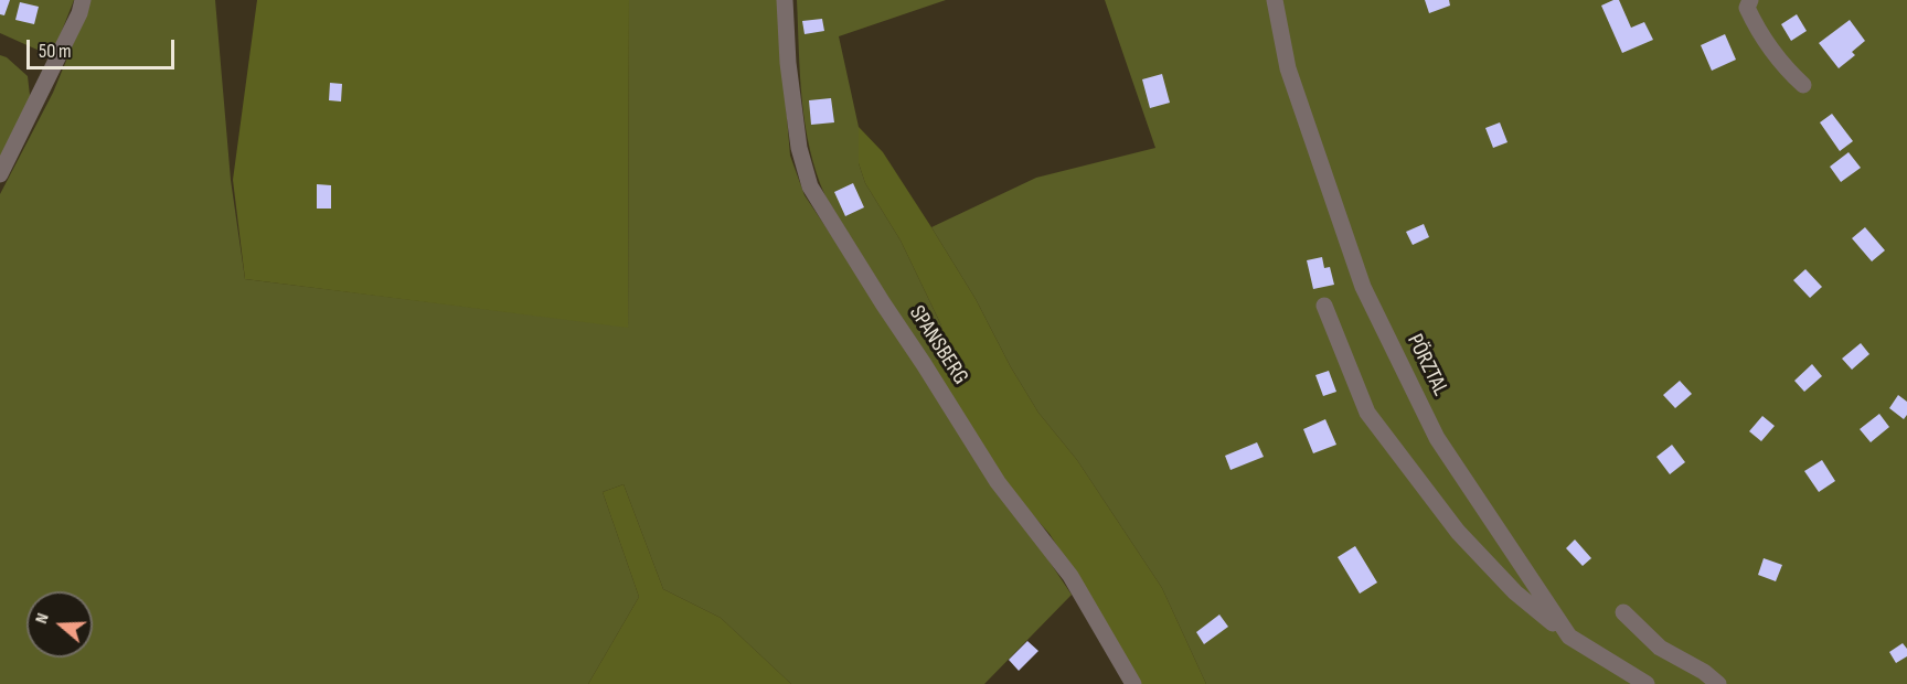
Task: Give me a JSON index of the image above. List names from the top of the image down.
{
  "streets": {
    "street": ["SPANSBERG", "PÖRZTAL"]
  },
  "scale_bar": "50 m",
  "north": "left"
}
